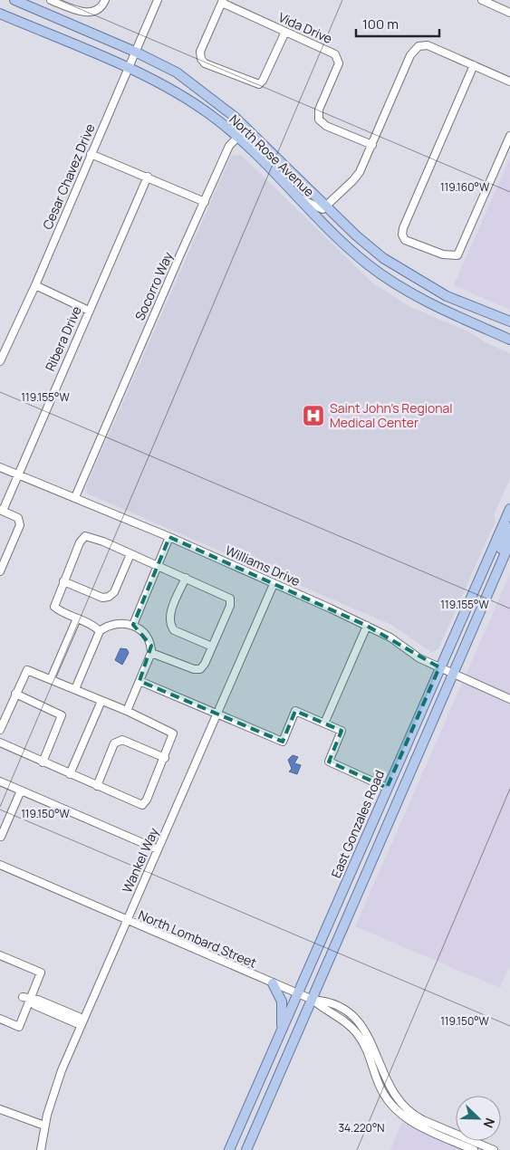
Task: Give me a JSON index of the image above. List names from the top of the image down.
{
  "streets": {
    "main road": ["North Rose Avenue", "East Gonzales Road"],
    "street": [
      "Vida Drive",
      "Cesar Chavez Drive",
      "Socorro Way",
      "Ribera Drive",
      "Williams Drive",
      "Wankel Way",
      "North Lombard Street"
    ]
  },
  "crossings": [
    ["North Rose Avenue", "Cesar Chavez Drive"],
    ["North Rose Avenue", "Socorro Way"],
    ["Socorro Way", "Williams Drive"],
    ["Ribera Drive", "Williams Drive"],
    ["Williams Drive", "East Gonzales Road"],
    ["Williams Drive", "Wankel Way"],
    ["East Gonzales Road", "North Lombard Street"],
    ["Wankel Way", "North Lombard Street"]
  ],
  "places": {
    "hospital": ["Saint John's Regional Medical Center"]
  },
  "scale_bar": "100 m",
  "north": "bottom right",
  "coordinates": [
    "119.160°W",
    "119.155°W",
    "119.150°W",
    "34.220°N"
  ]
}
